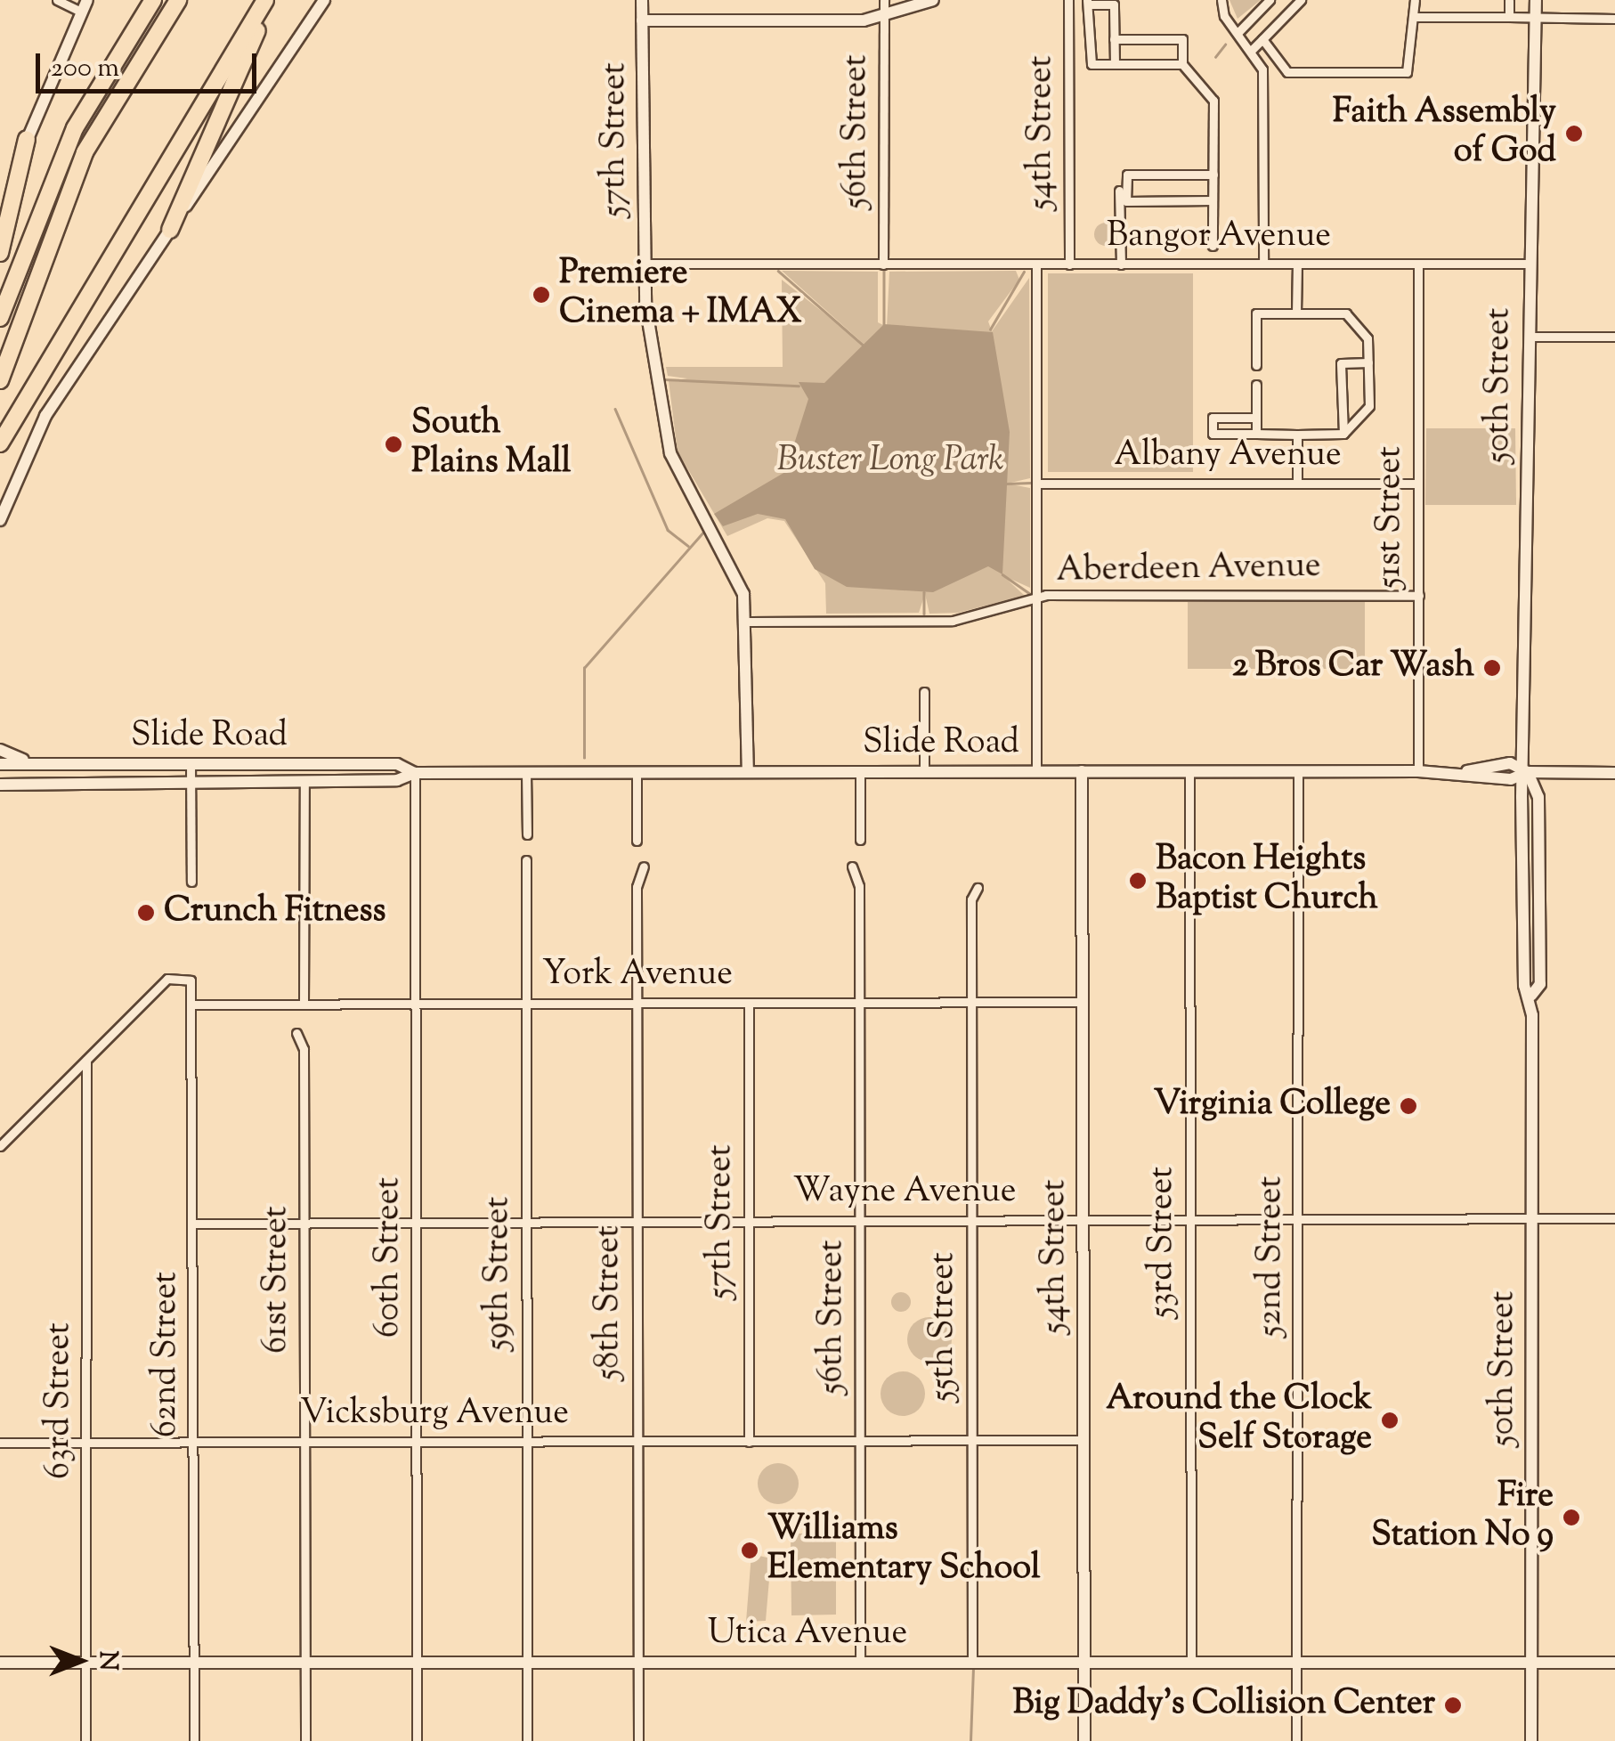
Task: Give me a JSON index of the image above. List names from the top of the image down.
{
  "streets": {
    "main road": [
      "54th Street",
      "57th Street",
      "50th Street",
      "Slide Road",
      "Utica Avenue"
    ],
    "street": [
      "56th Street",
      "Bangor Avenue",
      "Albany Avenue",
      "51st Street",
      "Aberdeen Avenue",
      "York Avenue",
      "Wayne Avenue",
      "53rd Street",
      "52nd Street",
      "60th Street",
      "59th Street",
      "61st Street",
      "58th Street",
      "55th Street",
      "62nd Street",
      "63rd Street",
      "Vicksburg Avenue"
    ]
  },
  "crossings": [
    ["56th Street", "Bangor Avenue"],
    ["56th Street", "York Avenue"],
    ["56th Street", "Wayne Avenue"],
    ["56th Street", "Vicksburg Avenue"],
    ["56th Street", "Utica Avenue"],
    ["54th Street", "Bangor Avenue"],
    ["54th Street", "Slide Road"],
    ["54th Street", "York Avenue"],
    ["54th Street", "Wayne Avenue"],
    ["54th Street", "Vicksburg Avenue"],
    ["54th Street", "Utica Avenue"],
    ["57th Street", "Bangor Avenue"],
    ["57th Street", "Aberdeen Avenue"],
    ["57th Street", "Slide Road"],
    ["57th Street", "York Avenue"],
    ["57th Street", "Wayne Avenue"],
    ["57th Street", "Vicksburg Avenue"],
    ["Bangor Avenue", "50th Street"],
    ["Bangor Avenue", "51st Street"],
    ["50th Street", "Slide Road"],
    ["50th Street", "Wayne Avenue"],
    ["50th Street", "Utica Avenue"],
    ["Albany Avenue", "51st Street"],
    ["51st Street", "Aberdeen Avenue"],
    ["51st Street", "Slide Road"],
    ["Slide Road", "53rd Street"],
    ["Slide Road", "52nd Street"],
    ["Slide Road", "60th Street"],
    ["York Avenue", "60th Street"],
    ["York Avenue", "59th Street"],
    ["York Avenue", "58th Street"],
    ["York Avenue", "55th Street"],
    ["York Avenue", "62nd Street"],
    ["Wayne Avenue", "53rd Street"],
    ["Wayne Avenue", "52nd Street"],
    ["Wayne Avenue", "60th Street"],
    ["Wayne Avenue", "59th Street"],
    ["Wayne Avenue", "61st Street"],
    ["Wayne Avenue", "58th Street"],
    ["Wayne Avenue", "55th Street"],
    ["Wayne Avenue", "62nd Street"],
    ["53rd Street", "Utica Avenue"],
    ["52nd Street", "Utica Avenue"],
    ["60th Street", "Vicksburg Avenue"],
    ["60th Street", "Utica Avenue"],
    ["59th Street", "Vicksburg Avenue"],
    ["59th Street", "Utica Avenue"],
    ["61st Street", "Vicksburg Avenue"],
    ["61st Street", "Utica Avenue"],
    ["58th Street", "Vicksburg Avenue"],
    ["58th Street", "Utica Avenue"],
    ["55th Street", "Vicksburg Avenue"],
    ["55th Street", "Utica Avenue"],
    ["62nd Street", "63rd Street"],
    ["62nd Street", "Vicksburg Avenue"],
    ["62nd Street", "Utica Avenue"],
    ["63rd Street", "Vicksburg Avenue"],
    ["63rd Street", "Utica Avenue"]
  ],
  "parks": ["Buster Long Park"],
  "places": [
    "Faith Assembly of God",
    "Premiere Cinema + IMAX",
    "South Plains Mall",
    "2 Bros Car Wash",
    "Bacon Heights Baptist Church",
    "Crunch Fitness",
    "Virginia College",
    "Around the Clock Self Storage",
    "Fire Station No 9",
    "Williams Elementary School",
    "Big Daddy's Collision Center"
  ],
  "scale_bar": "200 m",
  "north": "right"
}
